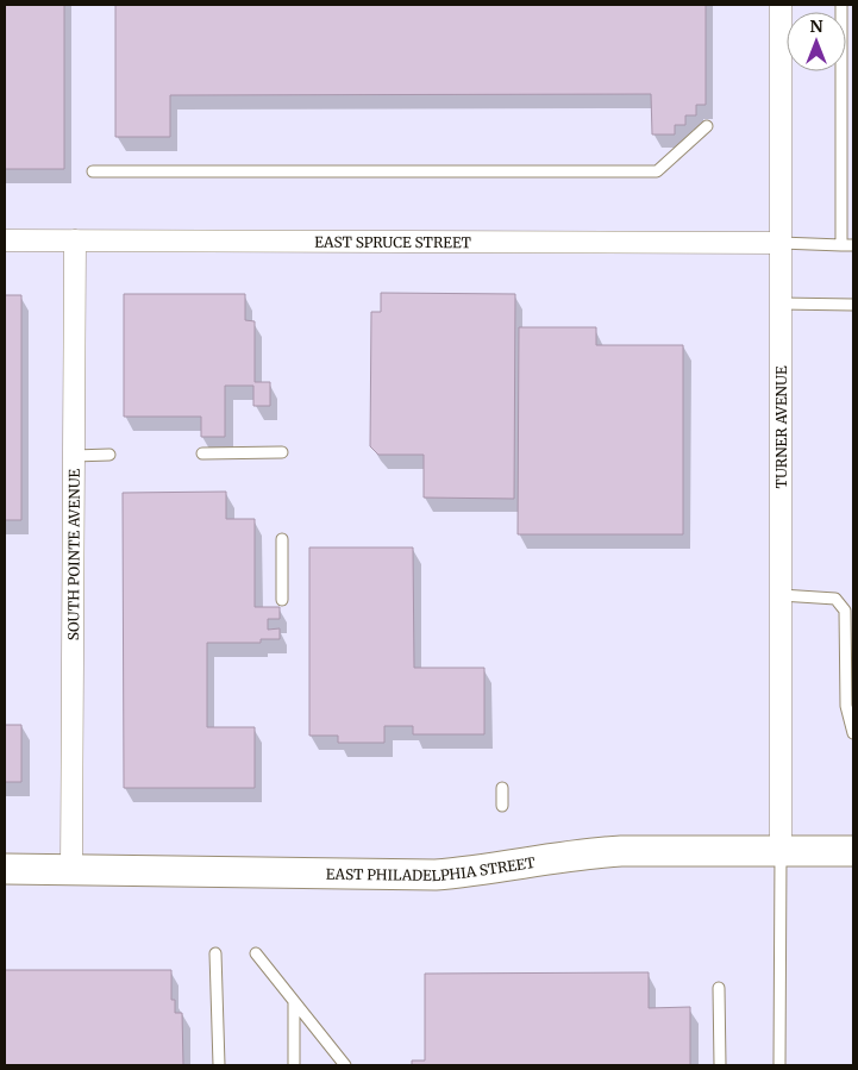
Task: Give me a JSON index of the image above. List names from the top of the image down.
{
  "streets": {
    "street": [
      "EAST SPRUCE STREET",
      "TURNER AVENUE",
      "SOUTH POINTE AVENUE",
      "EAST PHILADELPHIA STREET"
    ]
  },
  "crossings": [
    ["EAST SPRUCE STREET", "TURNER AVENUE"],
    ["EAST SPRUCE STREET", "SOUTH POINTE AVENUE"],
    ["TURNER AVENUE", "EAST PHILADELPHIA STREET"],
    ["SOUTH POINTE AVENUE", "EAST PHILADELPHIA STREET"]
  ],
  "north": "top"
}
